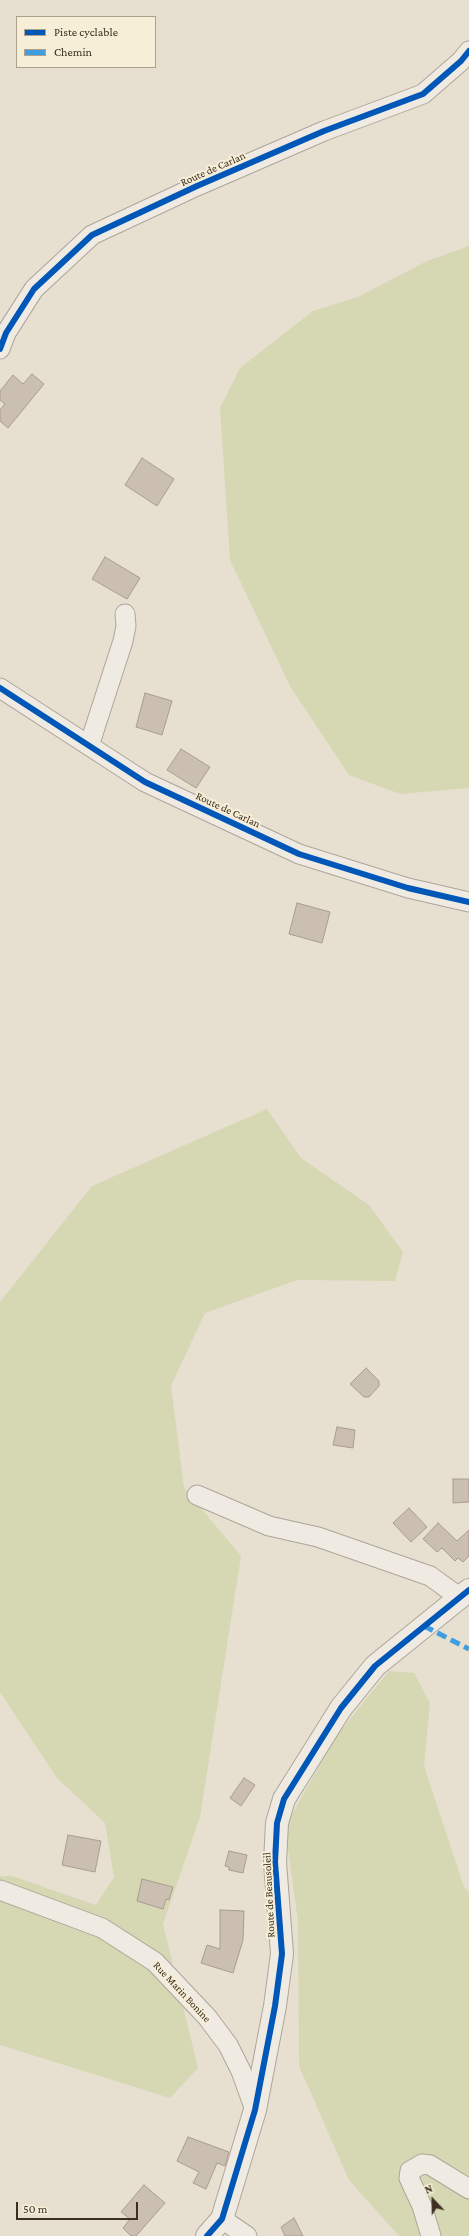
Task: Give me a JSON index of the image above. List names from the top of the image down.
{
  "streets": {
    "street": ["Route de Carlan", "Route de Beausoleil", "Rue Marin Bonine"]
  },
  "crossings": [
    ["Route de Beausoleil", "Rue Marin Bonine"]
  ],
  "legend": ["Piste cyclable", "Chemin"],
  "scale_bar": "50 m",
  "north": "top"
}
